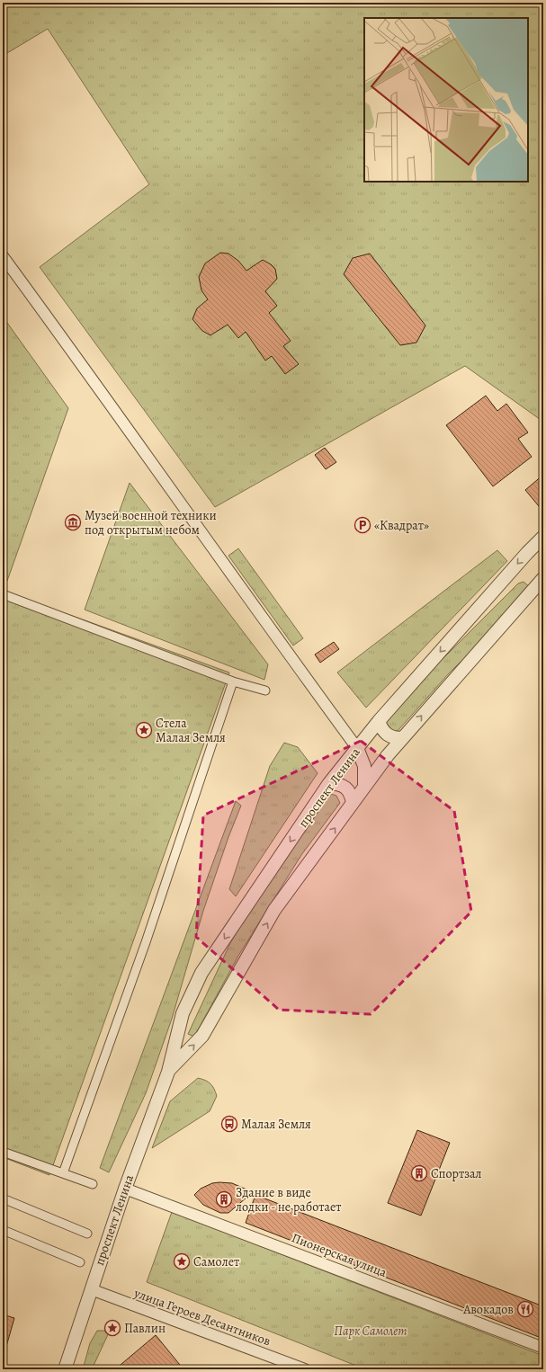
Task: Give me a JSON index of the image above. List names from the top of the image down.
{
  "streets": {
    "street": ["проспект Ленина", "Пионерская улица", "улица Героев Десантников"]
  },
  "crossings": [
    ["проспект Ленина", "Пионерская улица"],
    ["проспект Ленина", "улица Героев Десантников"]
  ],
  "parks": ["Парк Самолет"],
  "places": {
    "museum": ["Музей военной техники под открытым небом"],
    "parking": ["«Квадрат»"],
    "place": ["Стела Малая Земля", "Самолет", "Павлин"],
    "bus stop": ["Малая Земля"],
    "building": ["Спортзал", "Здание в виде лодки - не работает"],
    "restaurant": ["Авокадов"]
  }
}
